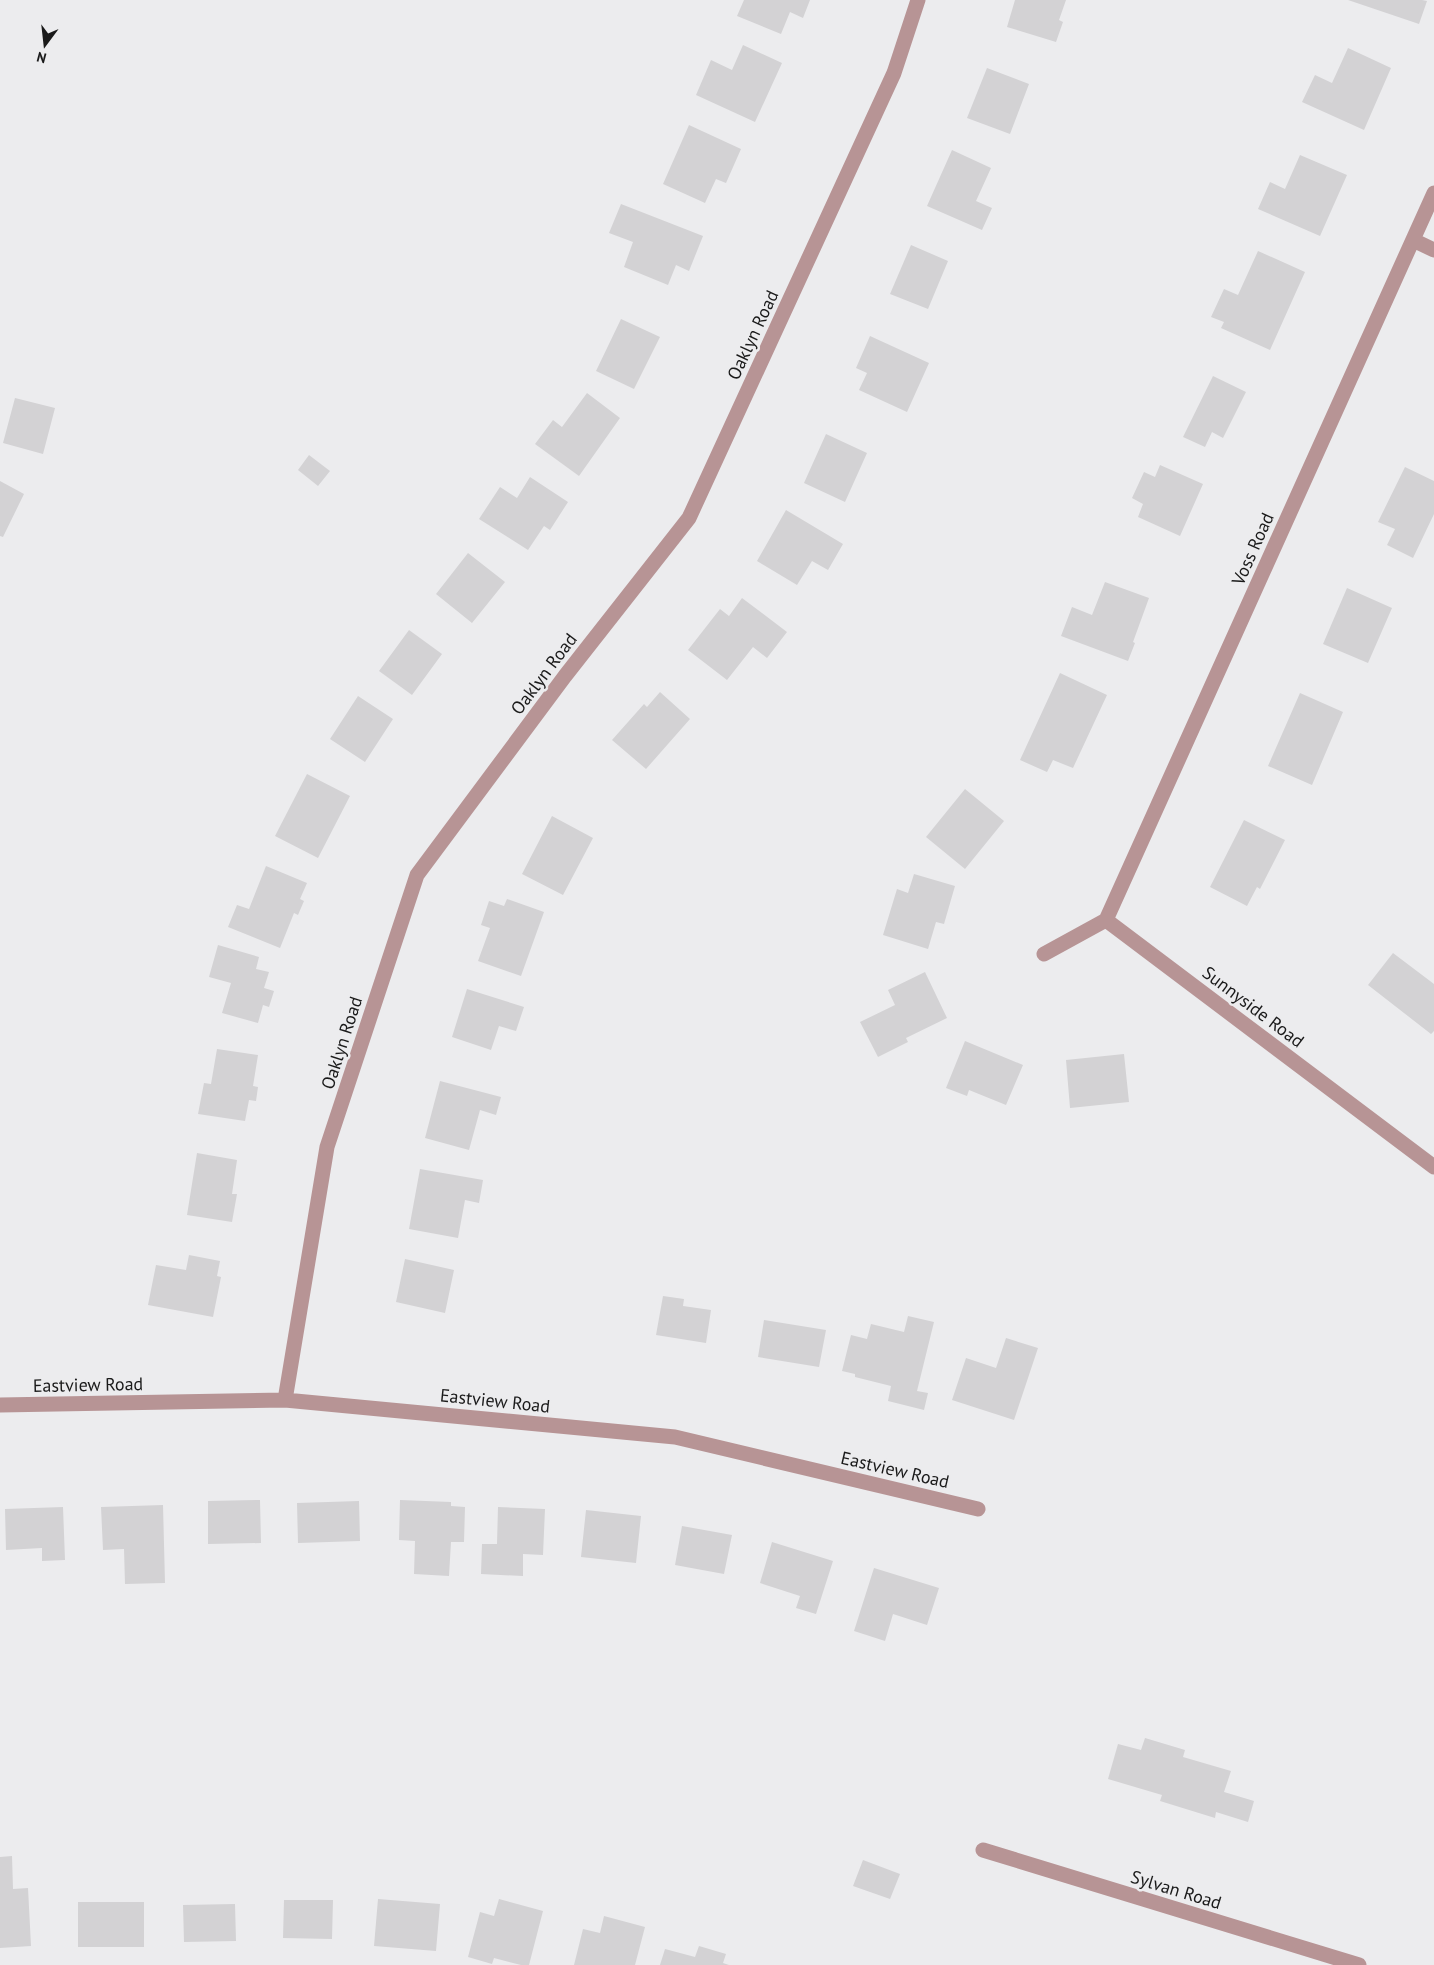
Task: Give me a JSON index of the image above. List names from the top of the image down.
{
  "streets": {
    "street": [
      "Oaklyn Road",
      "Voss Road",
      "Sunnyside Road",
      "Eastview Road",
      "Sylvan Road"
    ]
  },
  "crossings": [
    ["Oaklyn Road", "Eastview Road"],
    ["Voss Road", "Sunnyside Road"]
  ],
  "north": "bottom"
}
